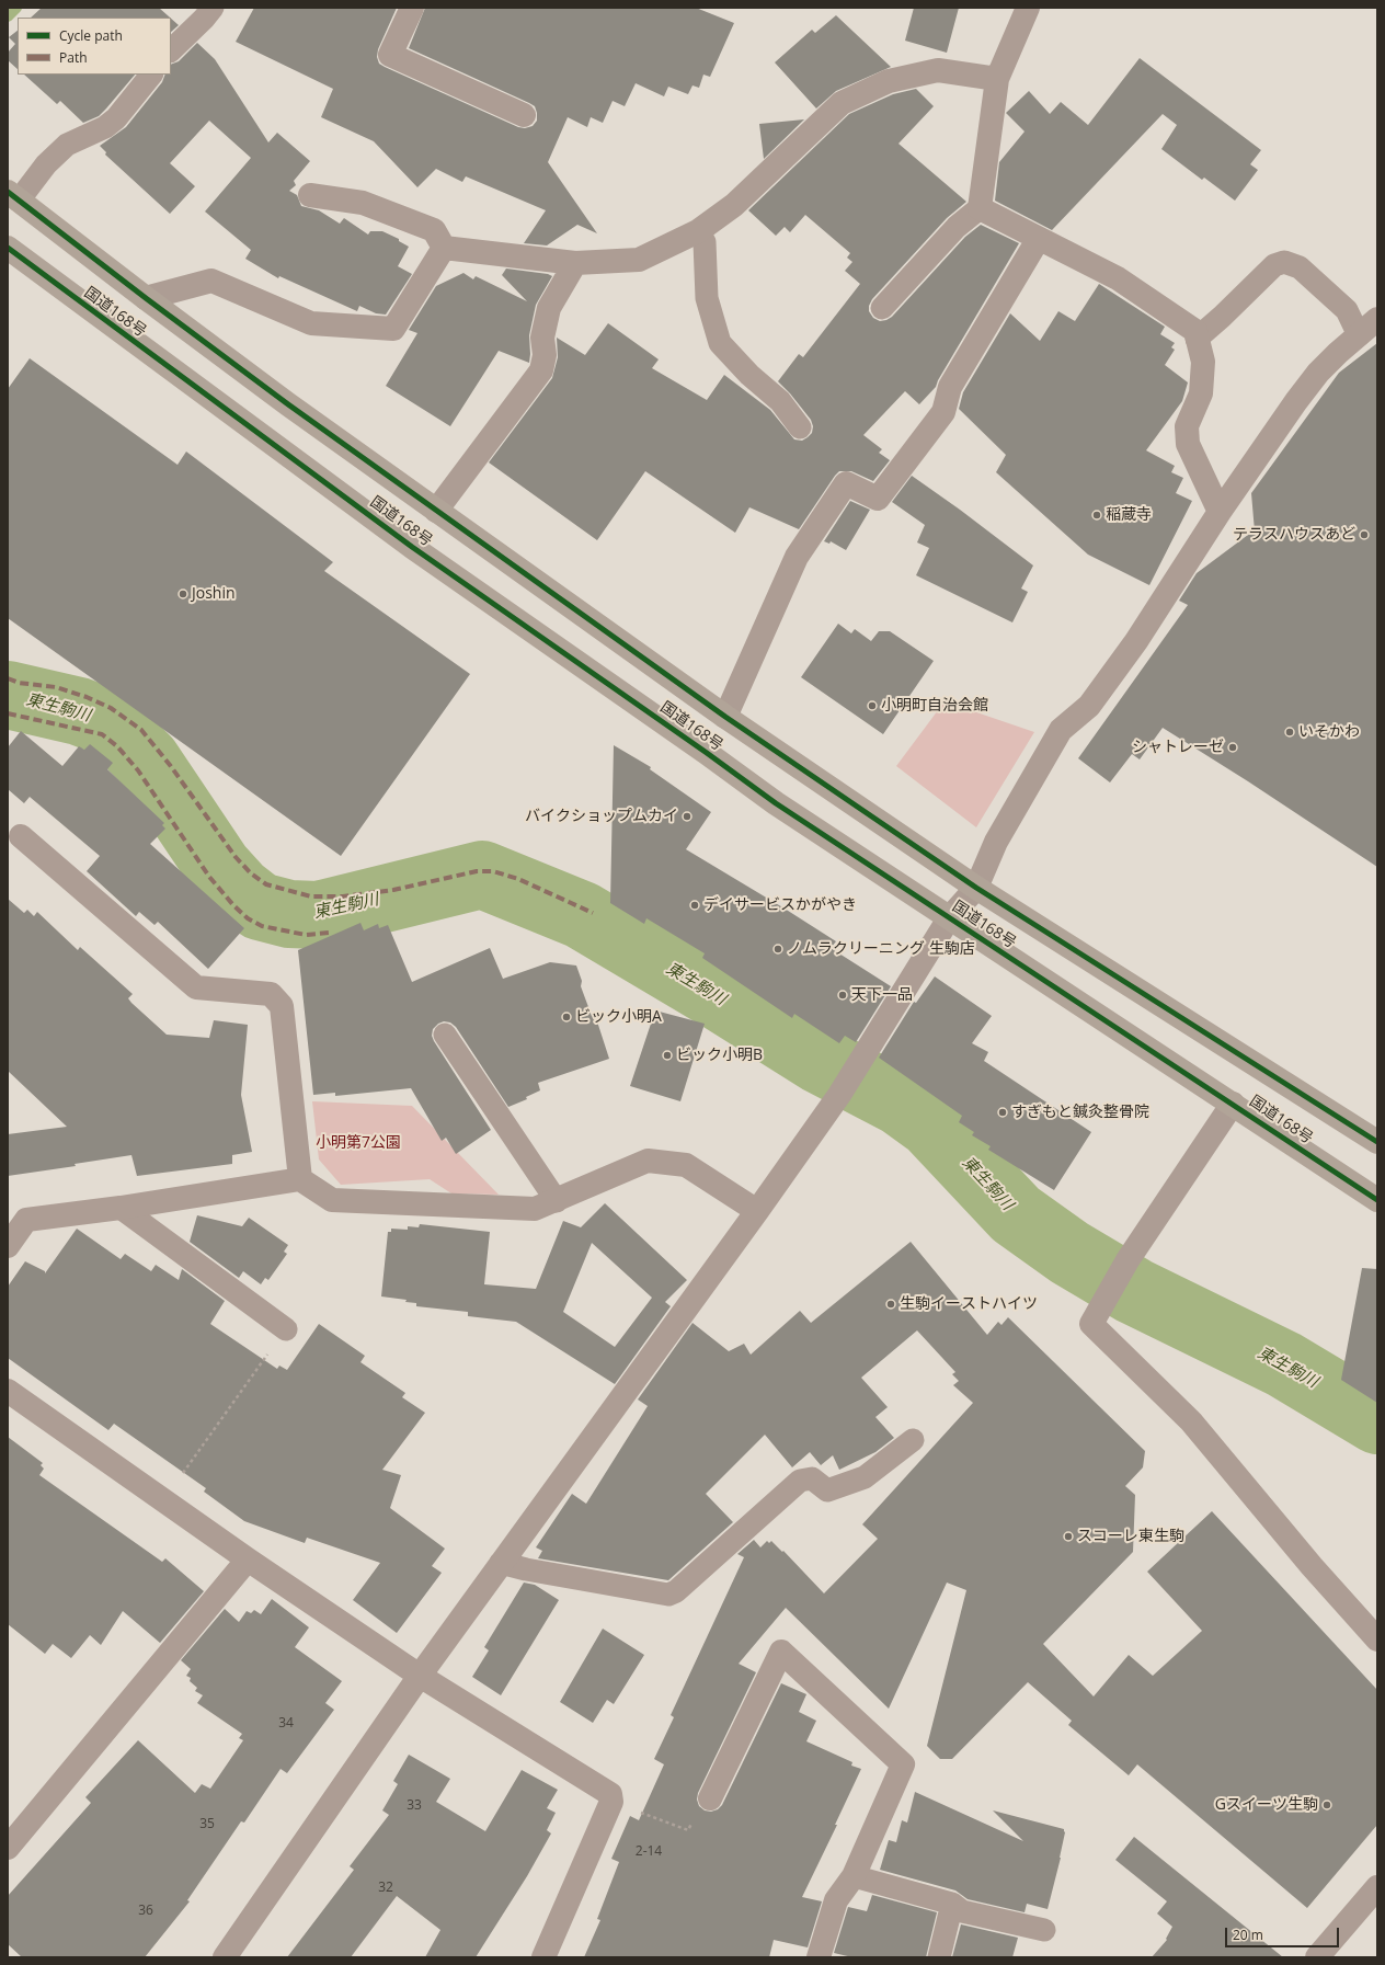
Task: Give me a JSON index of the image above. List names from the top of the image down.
{
  "streets": {
    "highway": ["国道168号"]
  },
  "water": ["東生駒川"],
  "parks": ["小明第7公園"],
  "places": [
    "稲蔵寺",
    "テラスハウスあど",
    "Joshin",
    "小明町自治会館",
    "いそかわ",
    "シャトレーゼ",
    "バイクショップムカイ",
    "デイサービスかがやき",
    "ノムラクリーニング 生駒店",
    "天下一品",
    "ビック小明A",
    "ビック小明B",
    "すぎもと鍼灸整骨院",
    "生駒イーストハイツ",
    "スコーレ東生駒",
    "Gスイーツ生駒"
  ],
  "house_numbers": [
    "34",
    "33",
    "35",
    "2-14",
    "32",
    "36"
  ],
  "legend": ["Cycle path", "Path"],
  "scale_bar": "20 m"
}
